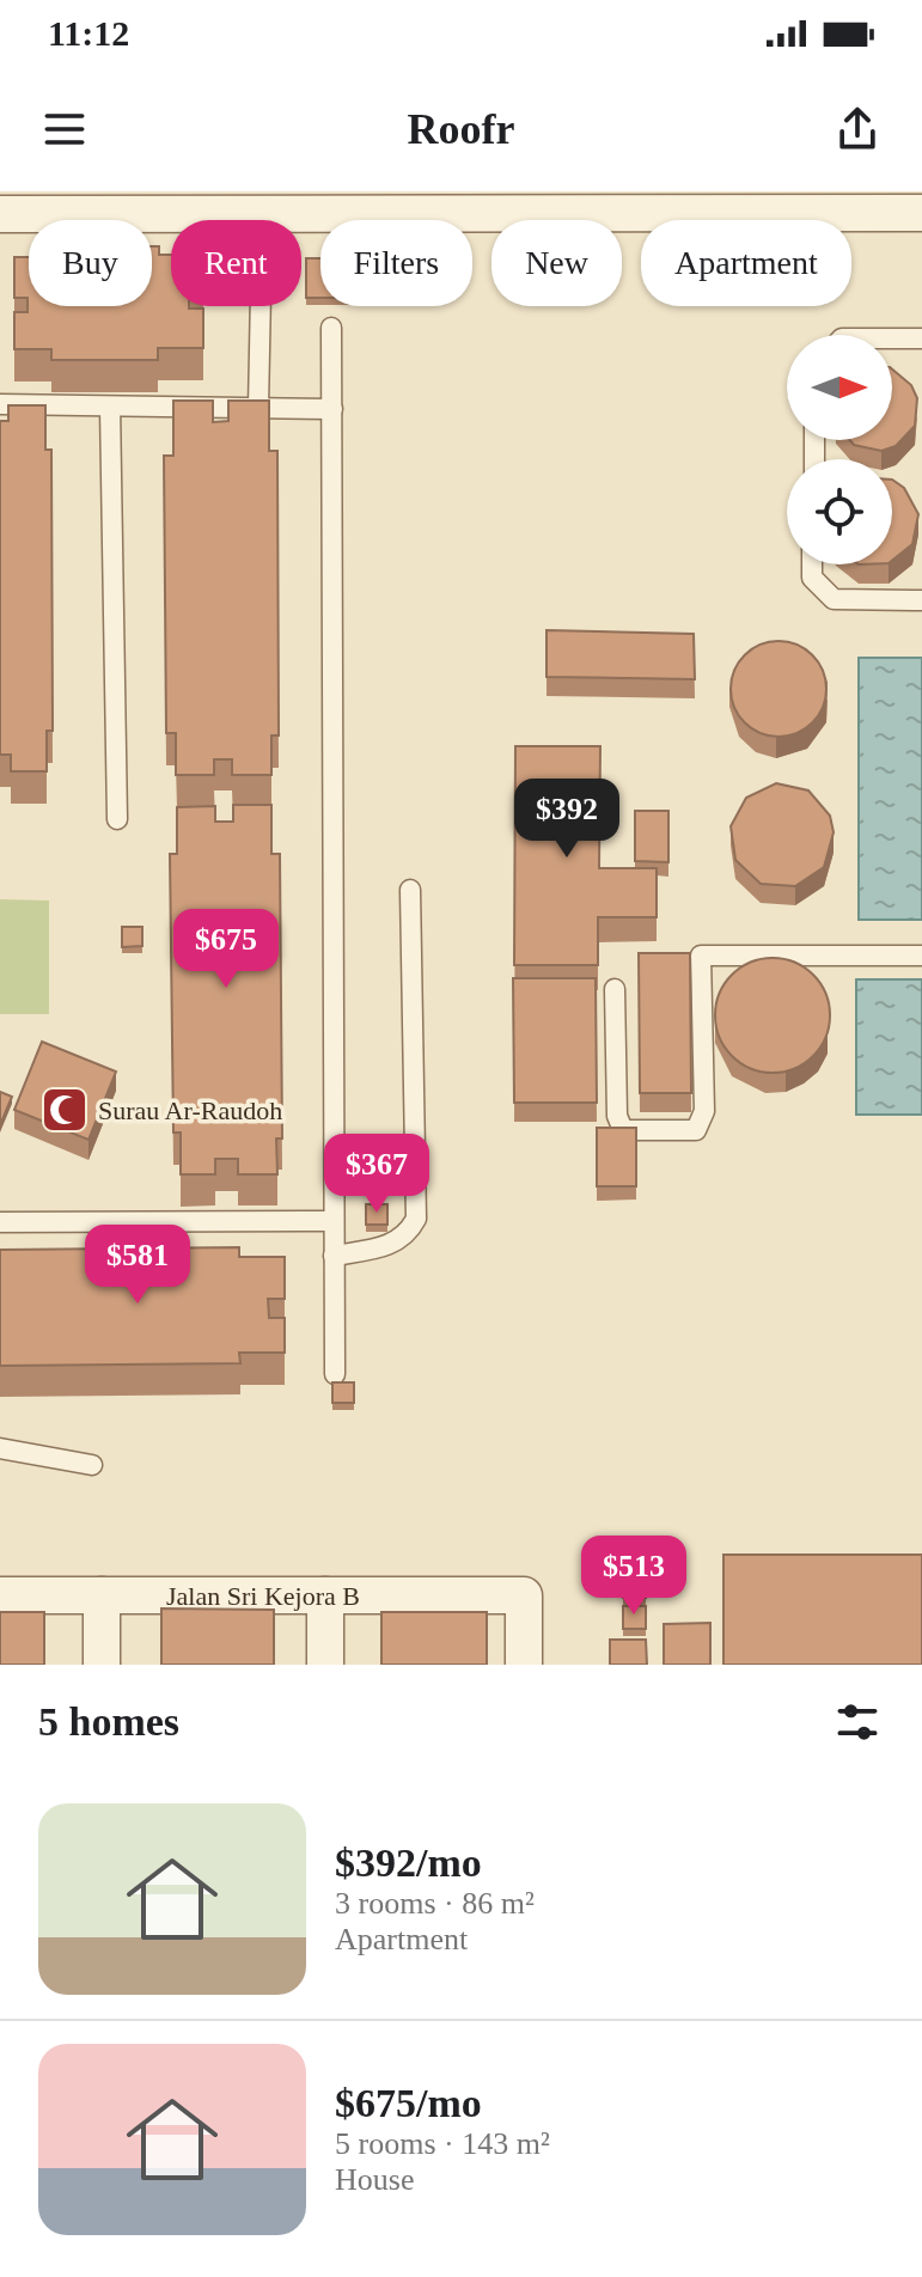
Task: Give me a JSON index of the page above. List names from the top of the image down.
{
  "streets": {
    "street": ["Jalan Sri Kejora B"]
  },
  "places": {
    "mosque": ["Surau Ar-Raudoh"]
  },
  "north": "right",
  "page": {
    "status": "11:12",
    "header": "Roofr",
    "chip": [
      "Buy",
      "Rent",
      "Filters",
      "New",
      "Apartment"
    ],
    "price": [
      "$392",
      "$675",
      "$367",
      "$581",
      "$513"
    ],
    "heading": "5 homes",
    "list": [
      {
        "name": "$392/mo",
        "note": "3 rooms · 86 m² · Apartment"
      },
      {
        "name": "$675/mo",
        "note": "5 rooms · 143 m² · House"
      }
    ]
  }
}
